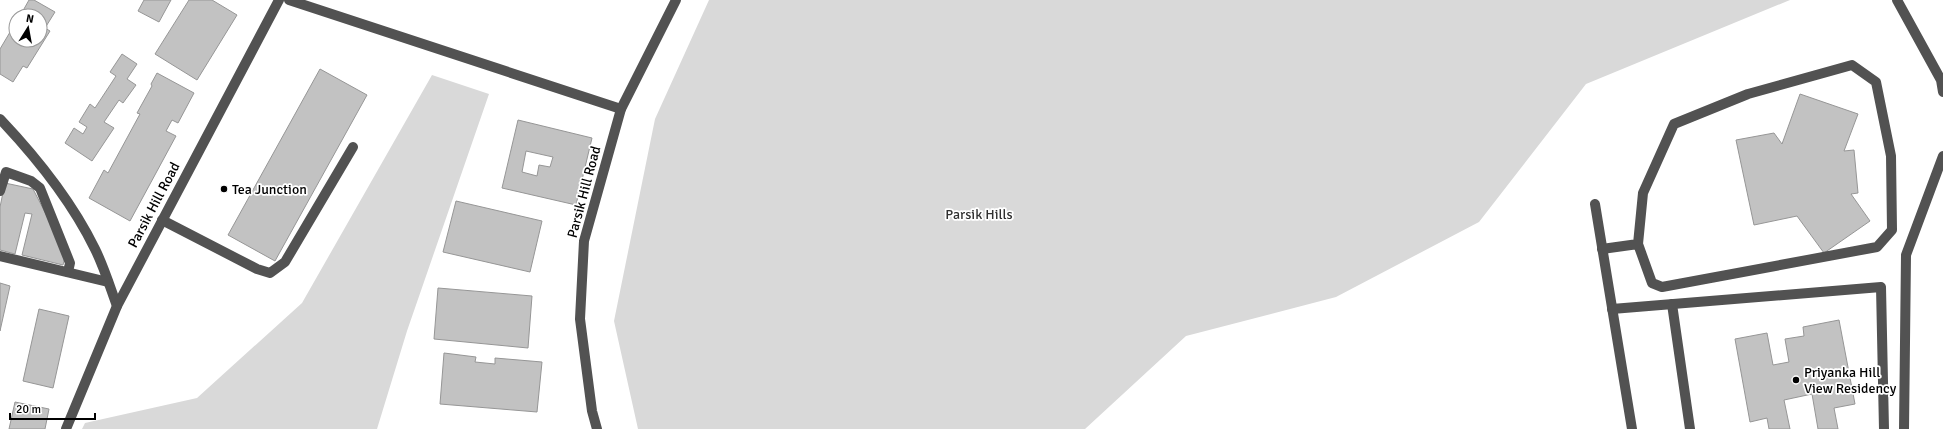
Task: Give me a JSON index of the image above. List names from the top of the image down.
{
  "streets": {
    "street": ["Parsik Hill Road"]
  },
  "parks": ["Parsik Hills"],
  "places": ["Tea Junction", "Priyanka Hill View Residency"],
  "scale_bar": "20 m",
  "north": "top"
}
